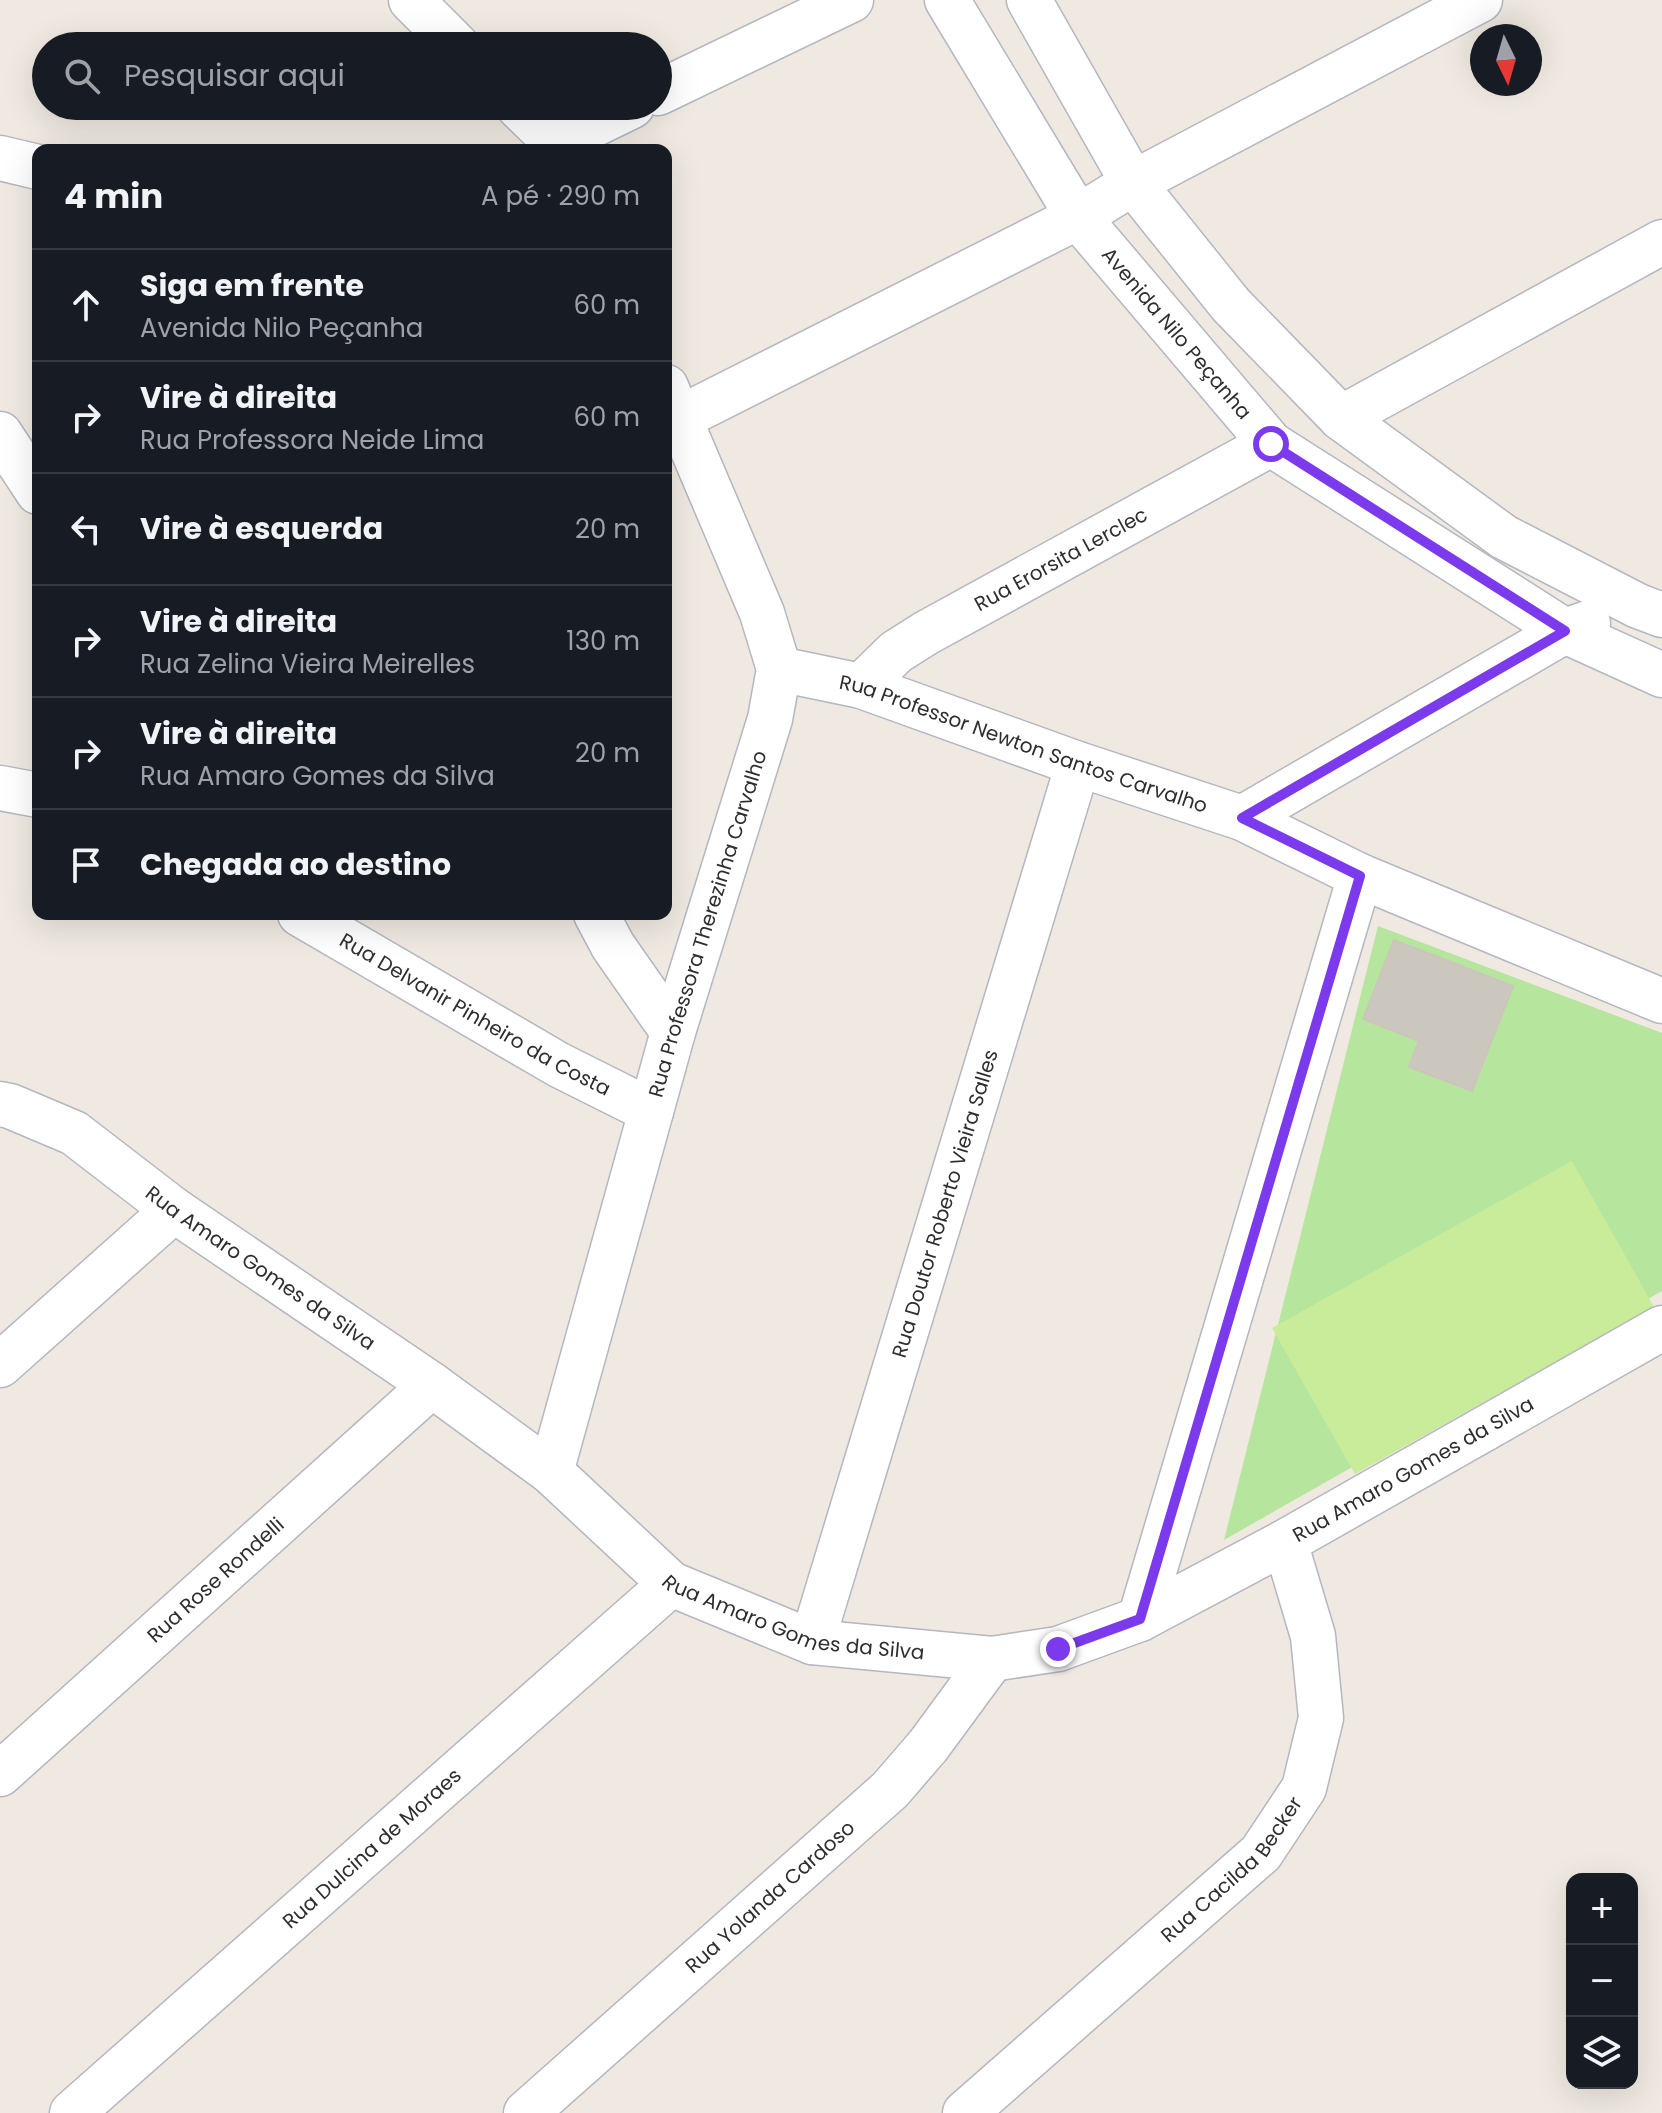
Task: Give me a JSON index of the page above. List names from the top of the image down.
{
  "streets": {
    "street": [
      "Avenida Nilo Peçanha",
      "Rua Erorsita Lerclec",
      "Rua Professor Newton Santos Carvalho",
      "Rua Professora Therezinha Carvalho",
      "Rua Delvanir Pinheiro da Costa",
      "Rua Doutor Roberto Vieira Salles",
      "Rua Amaro Gomes da Silva",
      "Rua Rose Rondelli",
      "Rua Dulcina de Moraes",
      "Rua Cacilda Becker",
      "Rua Yolanda Cardoso"
    ]
  },
  "crossings": [
    ["Avenida Nilo Peçanha", "Rua Erorsita Lerclec"],
    ["Rua Erorsita Lerclec", "Rua Professor Newton Santos Carvalho"],
    ["Rua Professor Newton Santos Carvalho", "Rua Professora Therezinha Carvalho"],
    ["Rua Professor Newton Santos Carvalho", "Rua Doutor Roberto Vieira Salles"],
    ["Rua Professora Therezinha Carvalho", "Rua Delvanir Pinheiro da Costa"],
    ["Rua Professora Therezinha Carvalho", "Rua Amaro Gomes da Silva"],
    ["Rua Doutor Roberto Vieira Salles", "Rua Amaro Gomes da Silva"],
    ["Rua Amaro Gomes da Silva", "Rua Rose Rondelli"],
    ["Rua Amaro Gomes da Silva", "Rua Dulcina de Moraes"],
    ["Rua Amaro Gomes da Silva", "Rua Cacilda Becker"],
    ["Rua Amaro Gomes da Silva", "Rua Yolanda Cardoso"]
  ],
  "north": "bottom",
  "page": {
    "search": "Pesquisar aqui",
    "heading": ["4 min", "A pé · 290 m"],
    "list": [
      ["Siga em frente", "Avenida Nilo Peçanha", "60 m"],
      ["Vire à direita", "Rua Professora Neide Lima", "60 m"],
      ["Vire à esquerda", "20 m"],
      ["Vire à direita", "Rua Zelina Vieira Meirelles", "130 m"],
      ["Vire à direita", "Rua Amaro Gomes da Silva", "20 m"],
      "Chegada ao destino"
    ],
    "map_buttons": ["+", "−"]
  }
}
